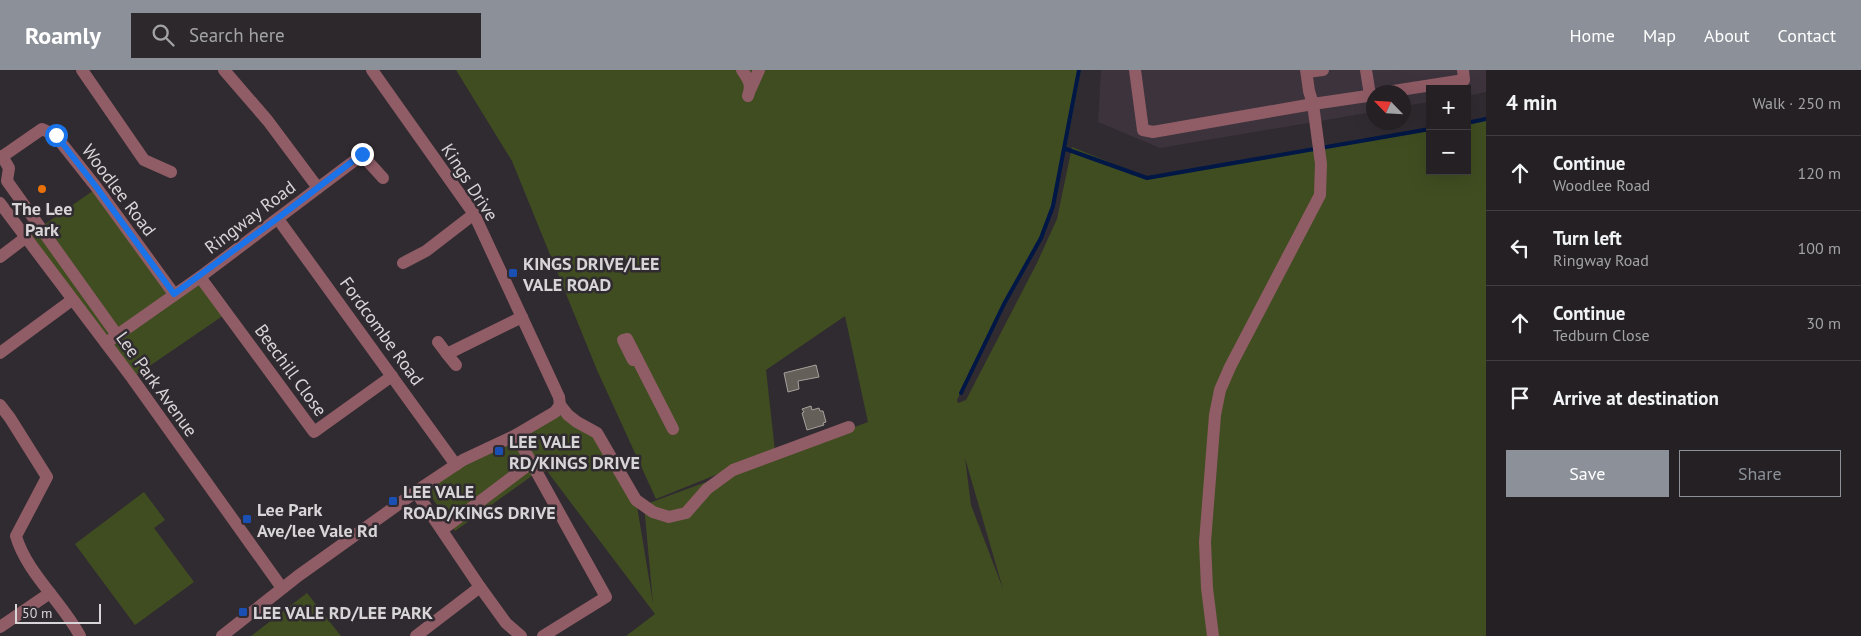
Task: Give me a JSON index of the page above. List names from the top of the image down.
{
  "streets": {
    "street": [
      "Kings Drive",
      "Woodlee Road",
      "Ringway Road",
      "Fordcombe Road",
      "Beechill Close",
      "Lee Park Avenue"
    ]
  },
  "crossings": [
    ["Woodlee Road", "Ringway Road"],
    ["Ringway Road", "Fordcombe Road"],
    ["Ringway Road", "Beechill Close"],
    ["Ringway Road", "Lee Park Avenue"],
    ["Fordcombe Road", "Beechill Close"]
  ],
  "places": {
    "other": ["The Lee Park"],
    "transit": [
      "KINGS DRIVE/LEE VALE ROAD",
      "LEE VALE RD/KINGS DRIVE",
      "LEE VALE ROAD/KINGS DRIVE",
      "Lee Park Ave/lee Vale Rd",
      "LEE VALE RD/LEE PARK"
    ]
  },
  "scale_bar": "50 m",
  "north": "top left",
  "page": {
    "header": "Roamly",
    "search": "Search here",
    "nav": [
      "Home",
      "Map",
      "About",
      "Contact"
    ],
    "heading": ["4 min", "Walk · 250 m"],
    "map_buttons": ["+", "−"],
    "list": [
      ["Continue", "Woodlee Road", "120 m"],
      ["Turn left", "Ringway Road", "100 m"],
      ["Continue", "Tedburn Close", "30 m"],
      "Arrive at destination"
    ],
    "buttons": ["Save", "Share"],
    "scale": "50 m"
  }
}
